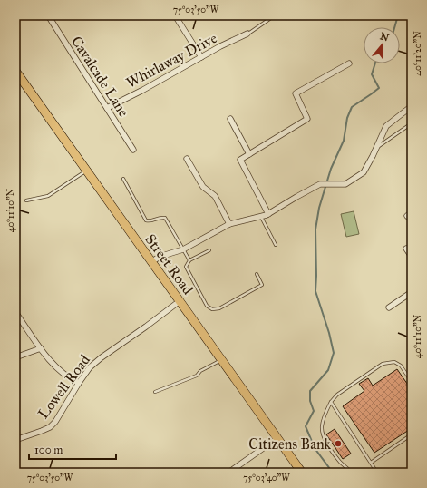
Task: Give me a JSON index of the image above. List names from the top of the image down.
{
  "streets": {
    "main road": ["Street Road"],
    "street": ["Whirlaway Drive", "Cavalcade Lane", "Lowell Road"]
  },
  "crossings": [
    ["Whirlaway Drive", "Cavalcade Lane"],
    ["Street Road", "Lowell Road"]
  ],
  "places": ["Citizens Bank"],
  "scale_bar": "100 m",
  "north": "top",
  "coordinates": [
    "75°03'50\"W",
    "40°11'20\"N",
    "40°11'10\"N",
    "75°03'40\"W"
  ]
}
